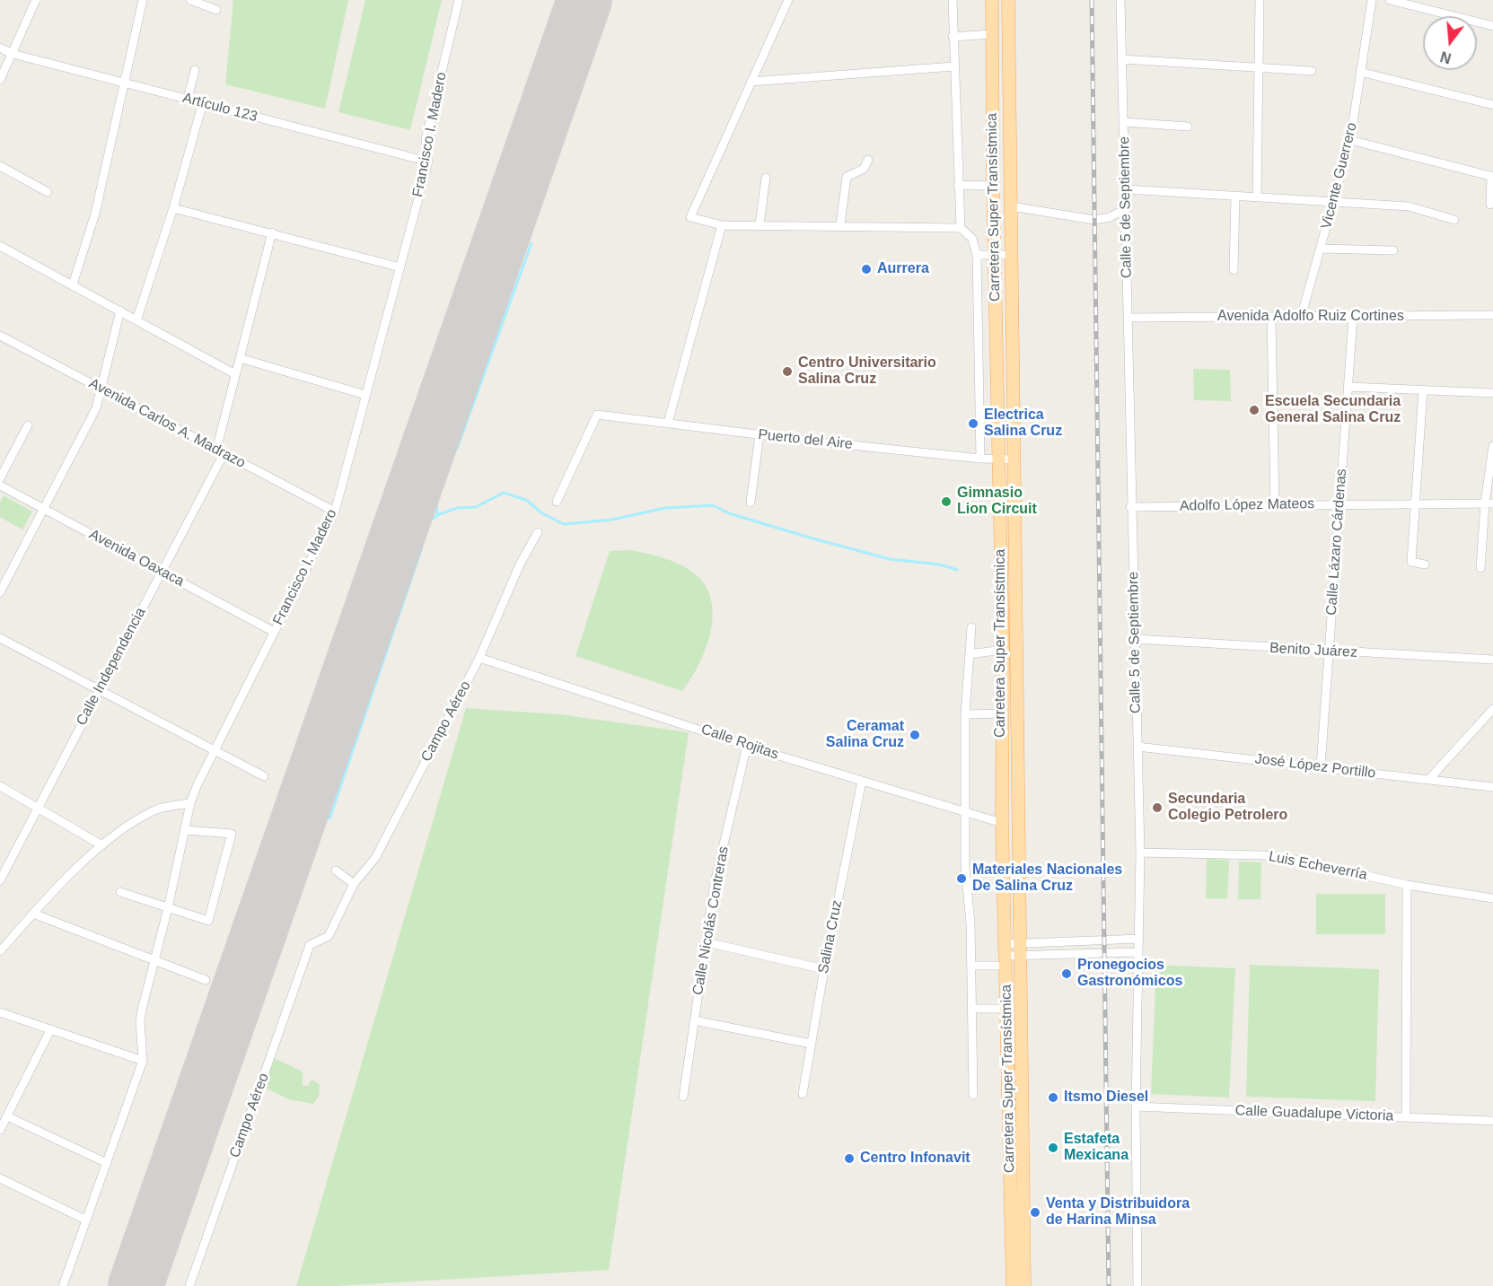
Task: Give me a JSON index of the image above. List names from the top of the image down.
{
  "streets": {
    "main road": ["Carretera Super Transístmica"],
    "street": [
      "Artículo 123",
      "Francisco I. Madero",
      "Vicente Guerrero",
      "Calle 5 de Septiembre",
      "Avenida Adolfo Ruiz Cortines",
      "Avenida Carlos A. Madrazo",
      "Puerto del Aire",
      "Adolfo López Mateos",
      "Calle Lázaro Cárdenas",
      "Avenida Oaxaca",
      "Benito Juárez",
      "Calle Independencia",
      "Campo Aéreo",
      "Calle Rojitas",
      "José López Portillo",
      "Luis Echeverría",
      "Calle Nicolás Contreras",
      "Salina Cruz",
      "Calle Guadalupe Victoria"
    ]
  },
  "crossings": [
    ["Artículo 123", "Francisco I. Madero"],
    ["Francisco I. Madero", "Avenida Carlos A. Madrazo"],
    ["Francisco I. Madero", "Avenida Oaxaca"],
    ["Vicente Guerrero", "Avenida Adolfo Ruiz Cortines"],
    ["Carretera Super Transístmica", "Puerto del Aire"],
    ["Carretera Super Transístmica", "Calle Rojitas"],
    ["Calle 5 de Septiembre", "Avenida Adolfo Ruiz Cortines"],
    ["Calle 5 de Septiembre", "Adolfo López Mateos"],
    ["Calle 5 de Septiembre", "Benito Juárez"],
    ["Calle 5 de Septiembre", "José López Portillo"],
    ["Calle 5 de Septiembre", "Luis Echeverría"],
    ["Calle 5 de Septiembre", "Calle Guadalupe Victoria"],
    ["Avenida Adolfo Ruiz Cortines", "Calle Lázaro Cárdenas"],
    ["Avenida Carlos A. Madrazo", "Calle Independencia"],
    ["Adolfo López Mateos", "Calle Lázaro Cárdenas"],
    ["Calle Lázaro Cárdenas", "Benito Juárez"],
    ["Calle Lázaro Cárdenas", "José López Portillo"],
    ["Avenida Oaxaca", "Calle Independencia"],
    ["Campo Aéreo", "Calle Rojitas"],
    ["Calle Rojitas", "Calle Nicolás Contreras"],
    ["Calle Rojitas", "Salina Cruz"]
  ],
  "places": [
    "Aurrera",
    "Centro Universitario Salina Cruz",
    "Escuela Secundaria General Salina Cruz",
    "Electrica Salina Cruz",
    "Gimnasio Lion Circuit",
    "Ceramat Salina Cruz",
    "Secundaria Colegio Petrolero",
    "Materiales Nacionales De Salina Cruz",
    "Pronegocios Gastronómicos",
    "Itsmo Diesel",
    "Estafeta Mexicana",
    "Centro Infonavit",
    "Venta y Distribuidora de Harina Minsa"
  ],
  "north": "bottom"
}
